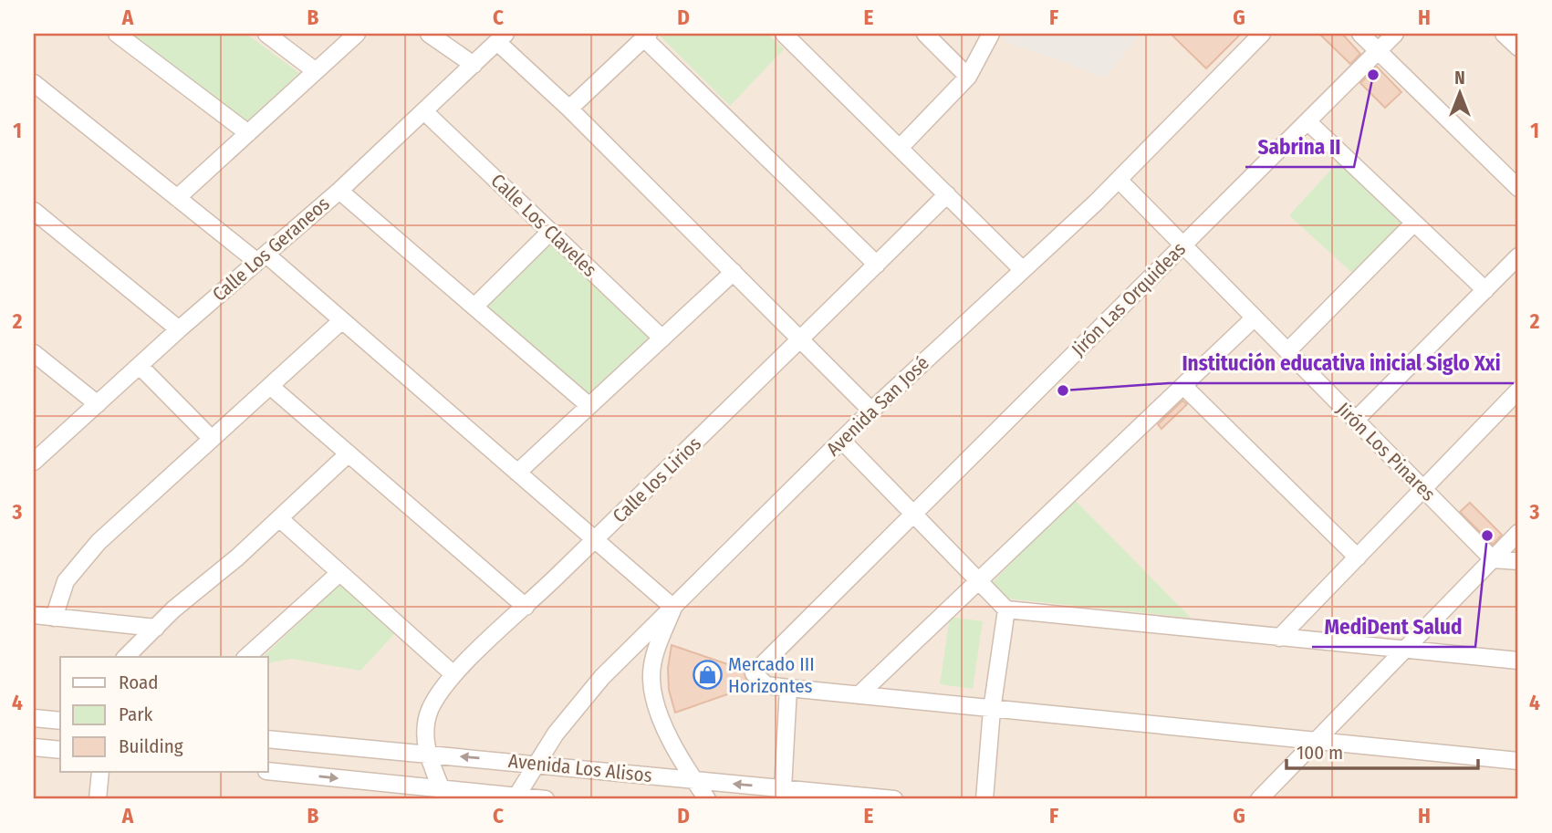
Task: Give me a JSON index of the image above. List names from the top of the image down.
{
  "streets": {
    "street": [
      "Calle Los Claveles",
      "Calle Los Geraneos",
      "Jirón Las Orquideas",
      "Avenida San José",
      "Jirón Los Pinares",
      "Calle los Lirios",
      "Avenida Los Alisos"
    ]
  },
  "crossings": [
    ["Calle Los Claveles", "Calle Los Geraneos"],
    ["Jirón Las Orquideas", "Jirón Los Pinares"],
    ["Avenida San José", "Jirón Los Pinares"],
    ["Avenida San José", "Avenida Los Alisos"],
    ["Calle los Lirios", "Avenida Los Alisos"]
  ],
  "places": {
    "other": ["Sabrina II", "Institución educativa inicial Siglo Xxi", "MediDent Salud"],
    "shop": ["Mercado III Horizontes"]
  },
  "legend": ["Road", "Park", "Building"],
  "scale_bar": "100 m",
  "north": "top",
  "grid": {
    "columns": [
      "A",
      "B",
      "C",
      "D",
      "E",
      "F",
      "G",
      "H"
    ],
    "rows": [
      "1",
      "2",
      "3",
      "4"
    ]
  }
}
